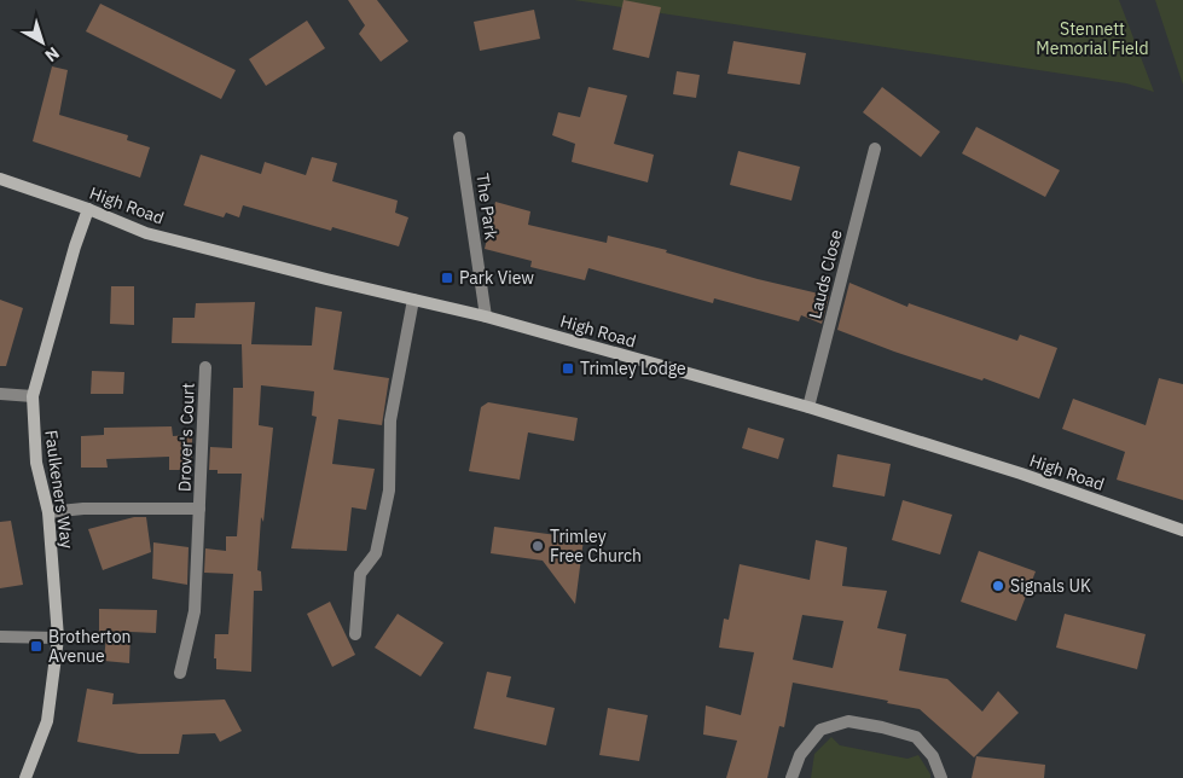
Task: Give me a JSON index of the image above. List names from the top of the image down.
{
  "streets": {
    "street": [
      "High Road",
      "The Park",
      "Lauds Close",
      "Drover's Court",
      "Faulkeners Way"
    ]
  },
  "crossings": [
    ["High Road", "The Park"],
    ["High Road", "Lauds Close"],
    ["High Road", "Faulkeners Way"],
    ["Drover's Court", "Faulkeners Way"]
  ],
  "parks": ["Stennett Memorial Field"],
  "places": {
    "transit": ["Park View", "Trimley Lodge", "Brotherton Avenue"],
    "other": ["Trimley Free Church", "Signals UK"]
  },
  "north": "bottom right"
}
